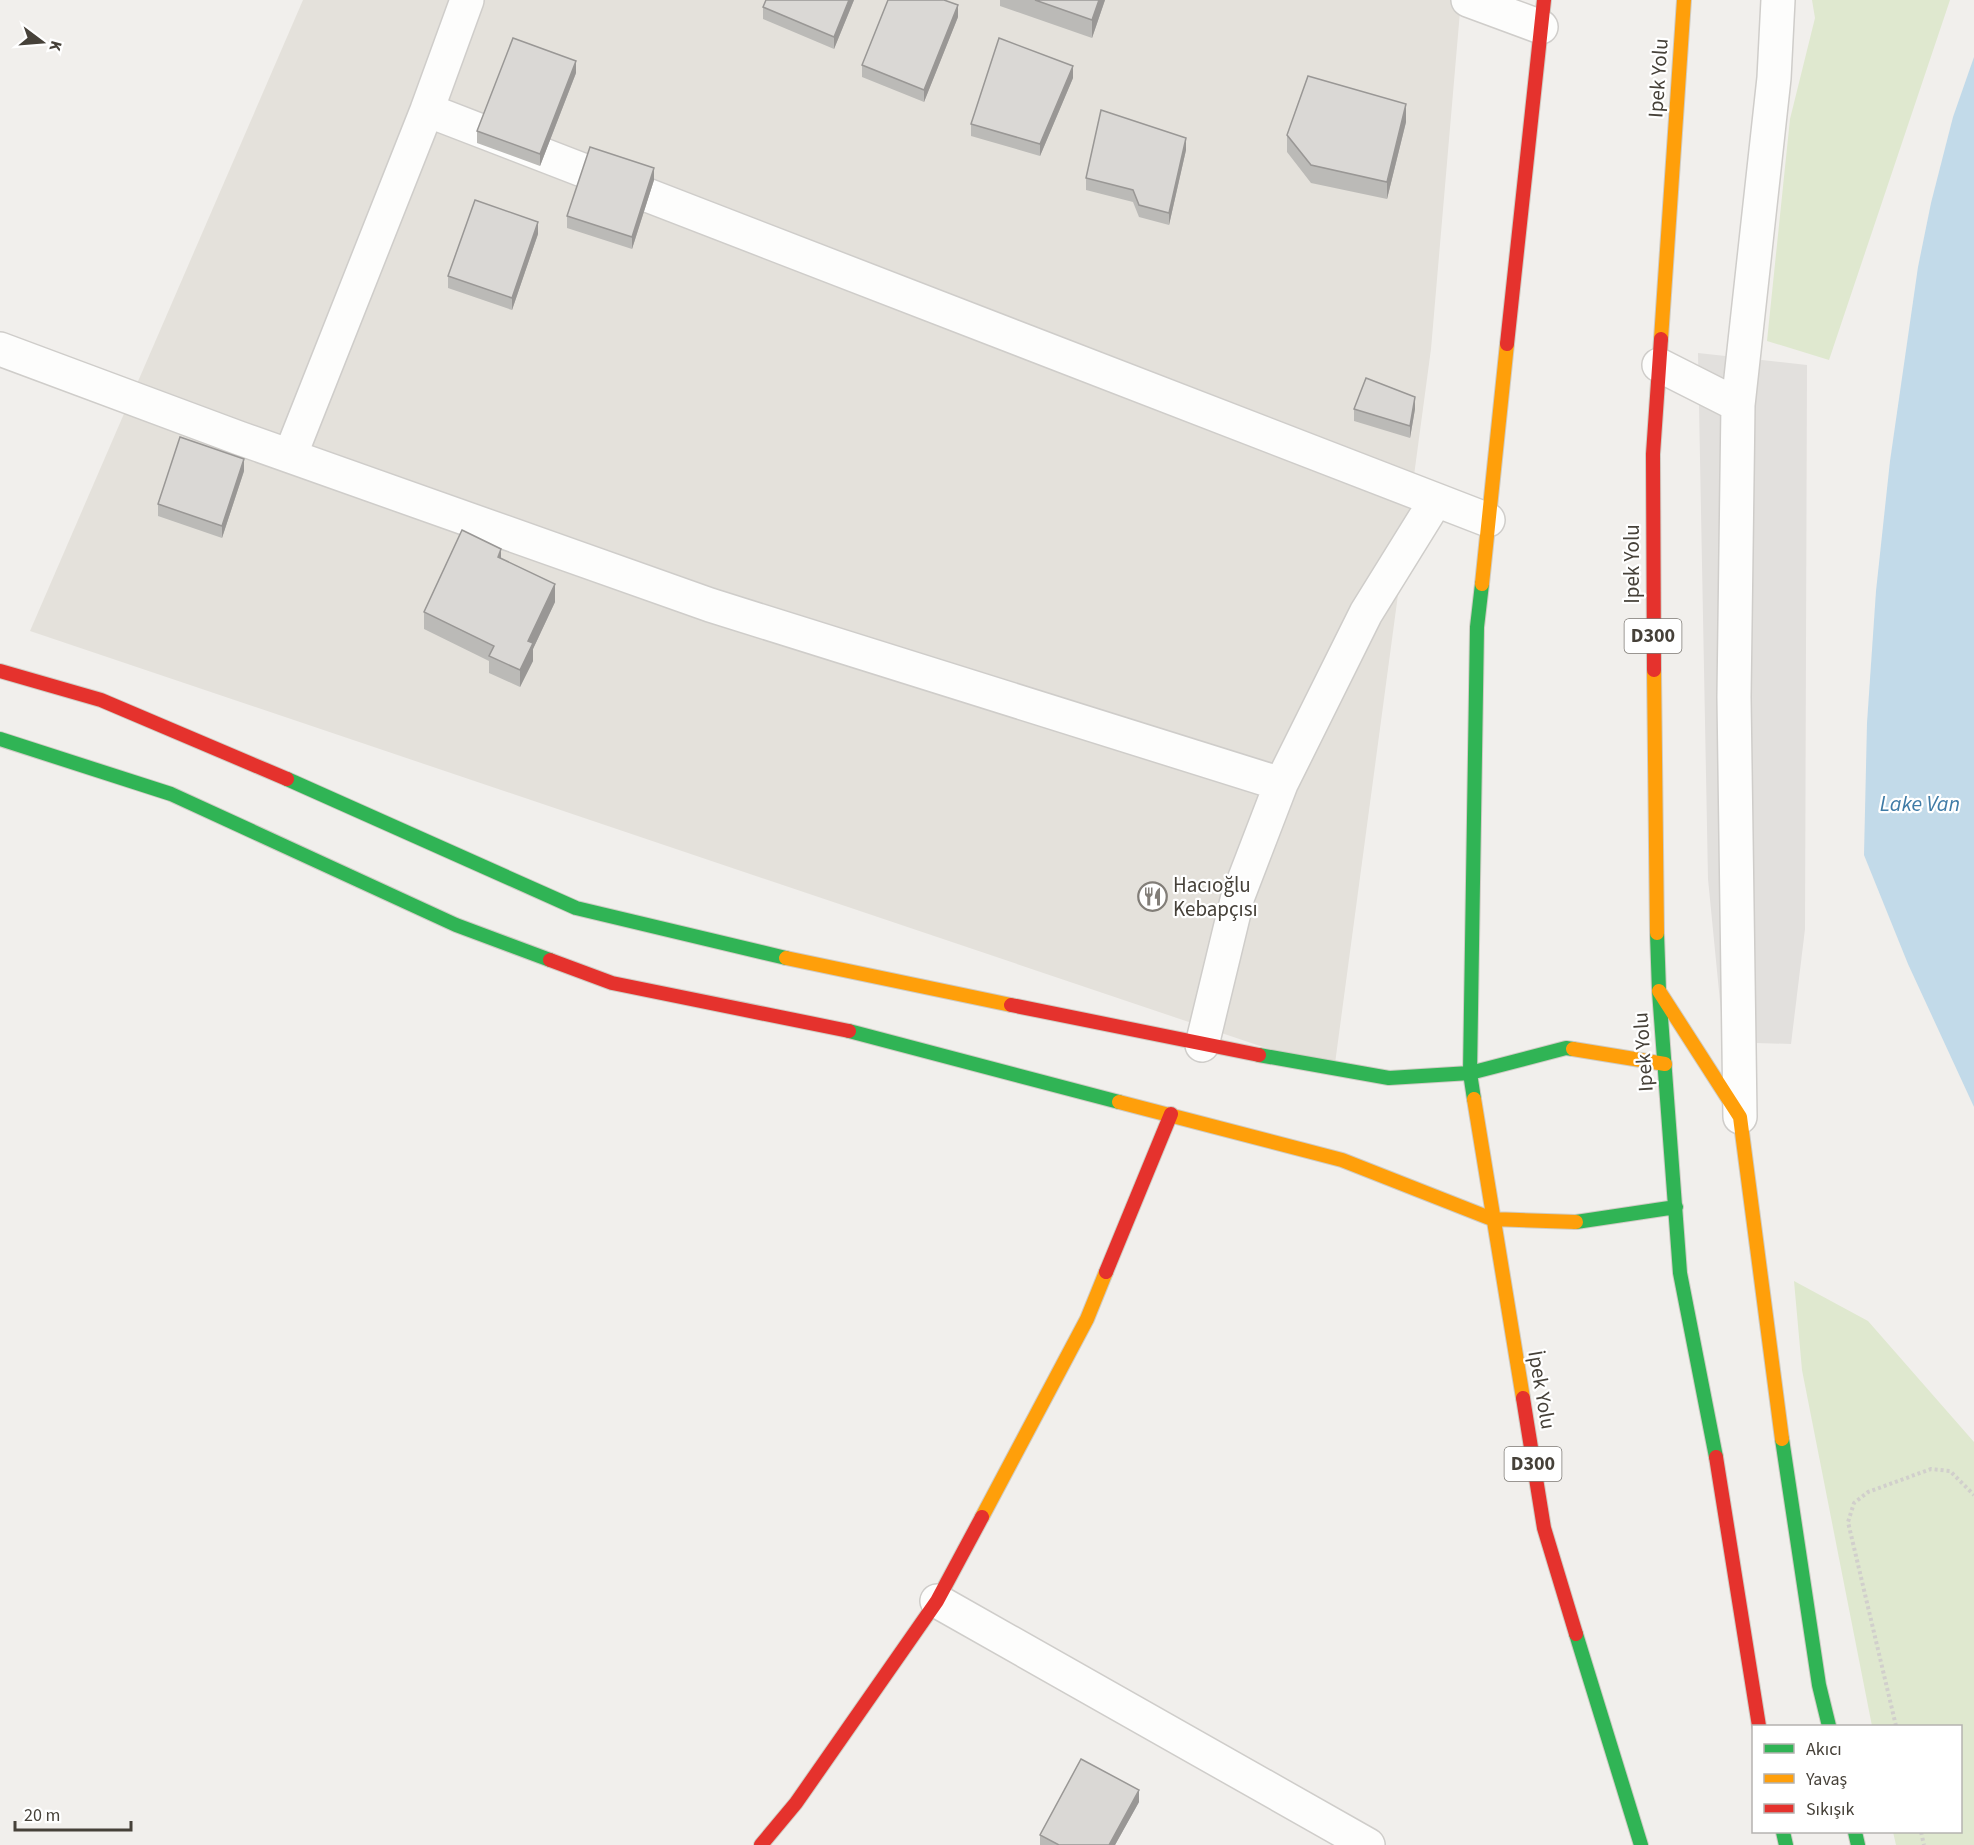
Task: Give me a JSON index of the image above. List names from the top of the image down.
{
  "streets": {
    "main road": ["Ipek Yolu", "D300", "İpek Yolu"]
  },
  "crossings": [
    ["D300", "İpek Yolu"]
  ],
  "water": ["Lake Van"],
  "places": {
    "restaurant": ["Hacıoğlu Kebapçısı"]
  },
  "legend": ["Akıcı", "Yavaş", "Sıkışık"],
  "scale_bar": "20 m",
  "north": "right"
}
